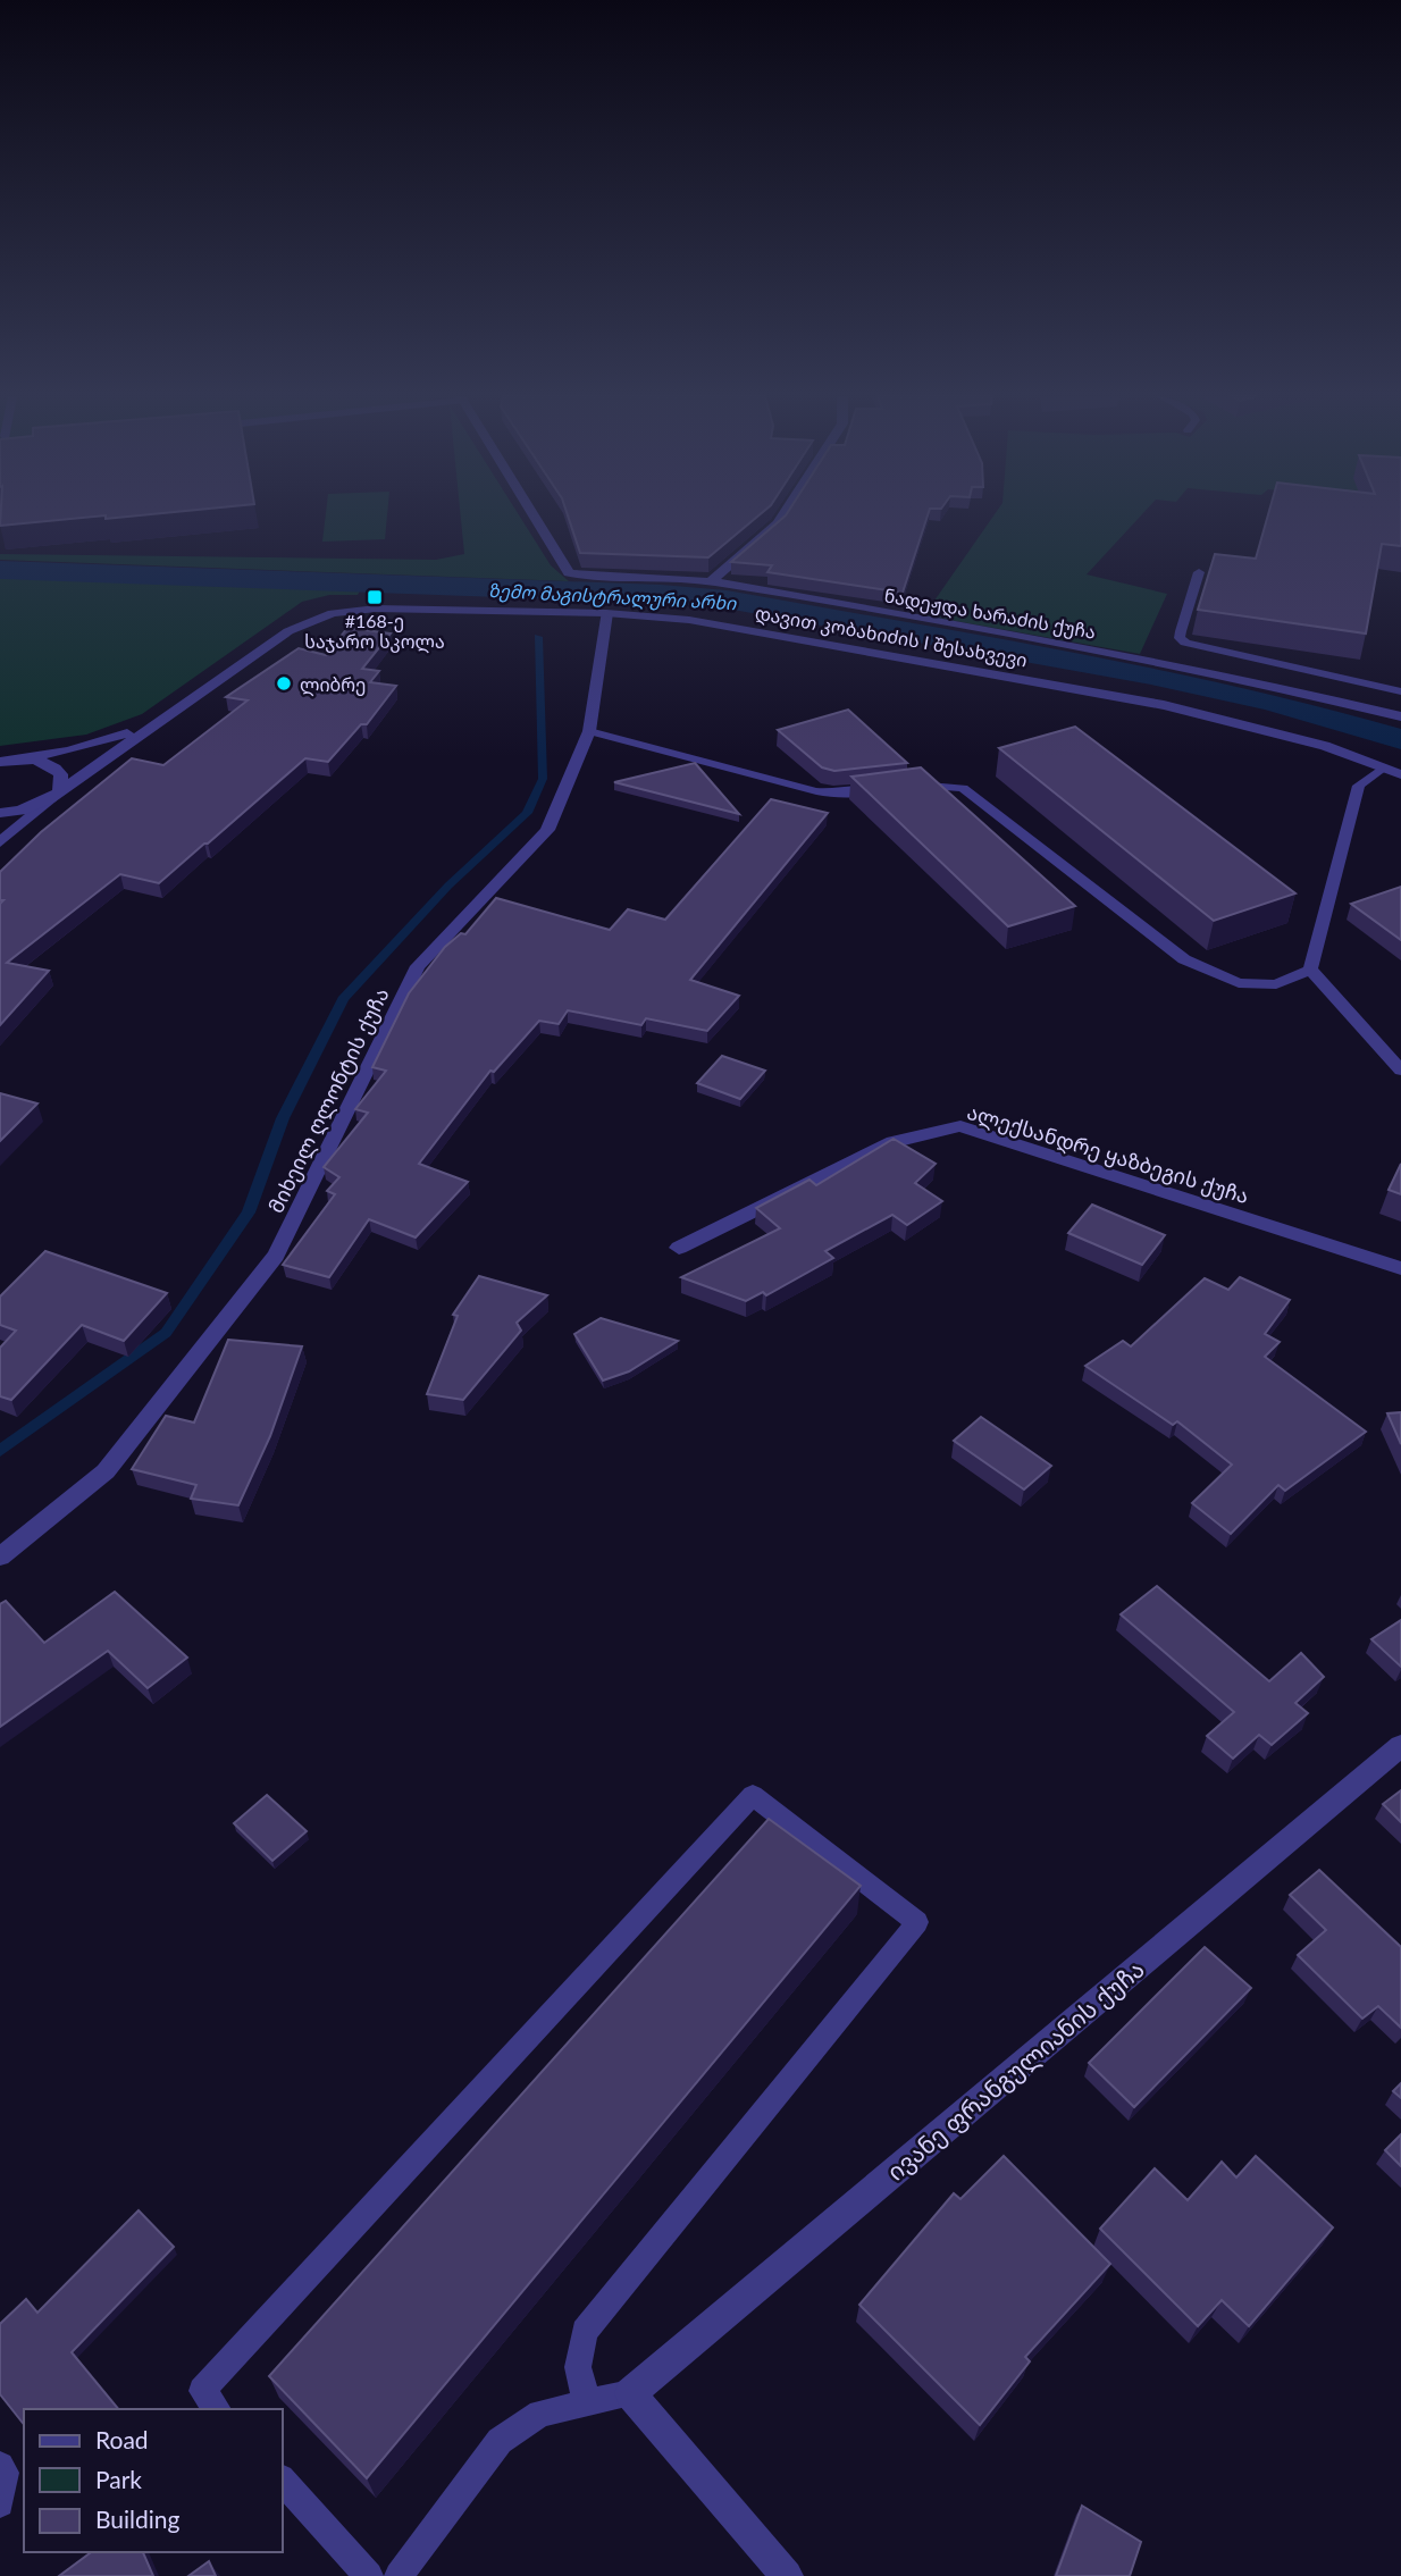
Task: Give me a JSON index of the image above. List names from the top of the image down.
{
  "streets": {
    "street": [
      "ნადეჟდა ხარაძის ქუჩა",
      "დავით კობახიძის I შესახვევი",
      "მიხეილ ღლონტის ქუჩა",
      "ალექსანდრე ყაზბეგის ქუჩა",
      "ივანე ფრანგულიანის ქუჩა"
    ]
  },
  "crossings": [
    ["დავით კობახიძის I შესახვევი", "მიხეილ ღლონტის ქუჩა"]
  ],
  "water": ["ზემო მაგისტრალური არხი"],
  "places": {
    "transit": ["#168-ე საჯარო სკოლა"],
    "other": ["ლიბრე"]
  },
  "legend": ["Road", "Park", "Building"]
}
